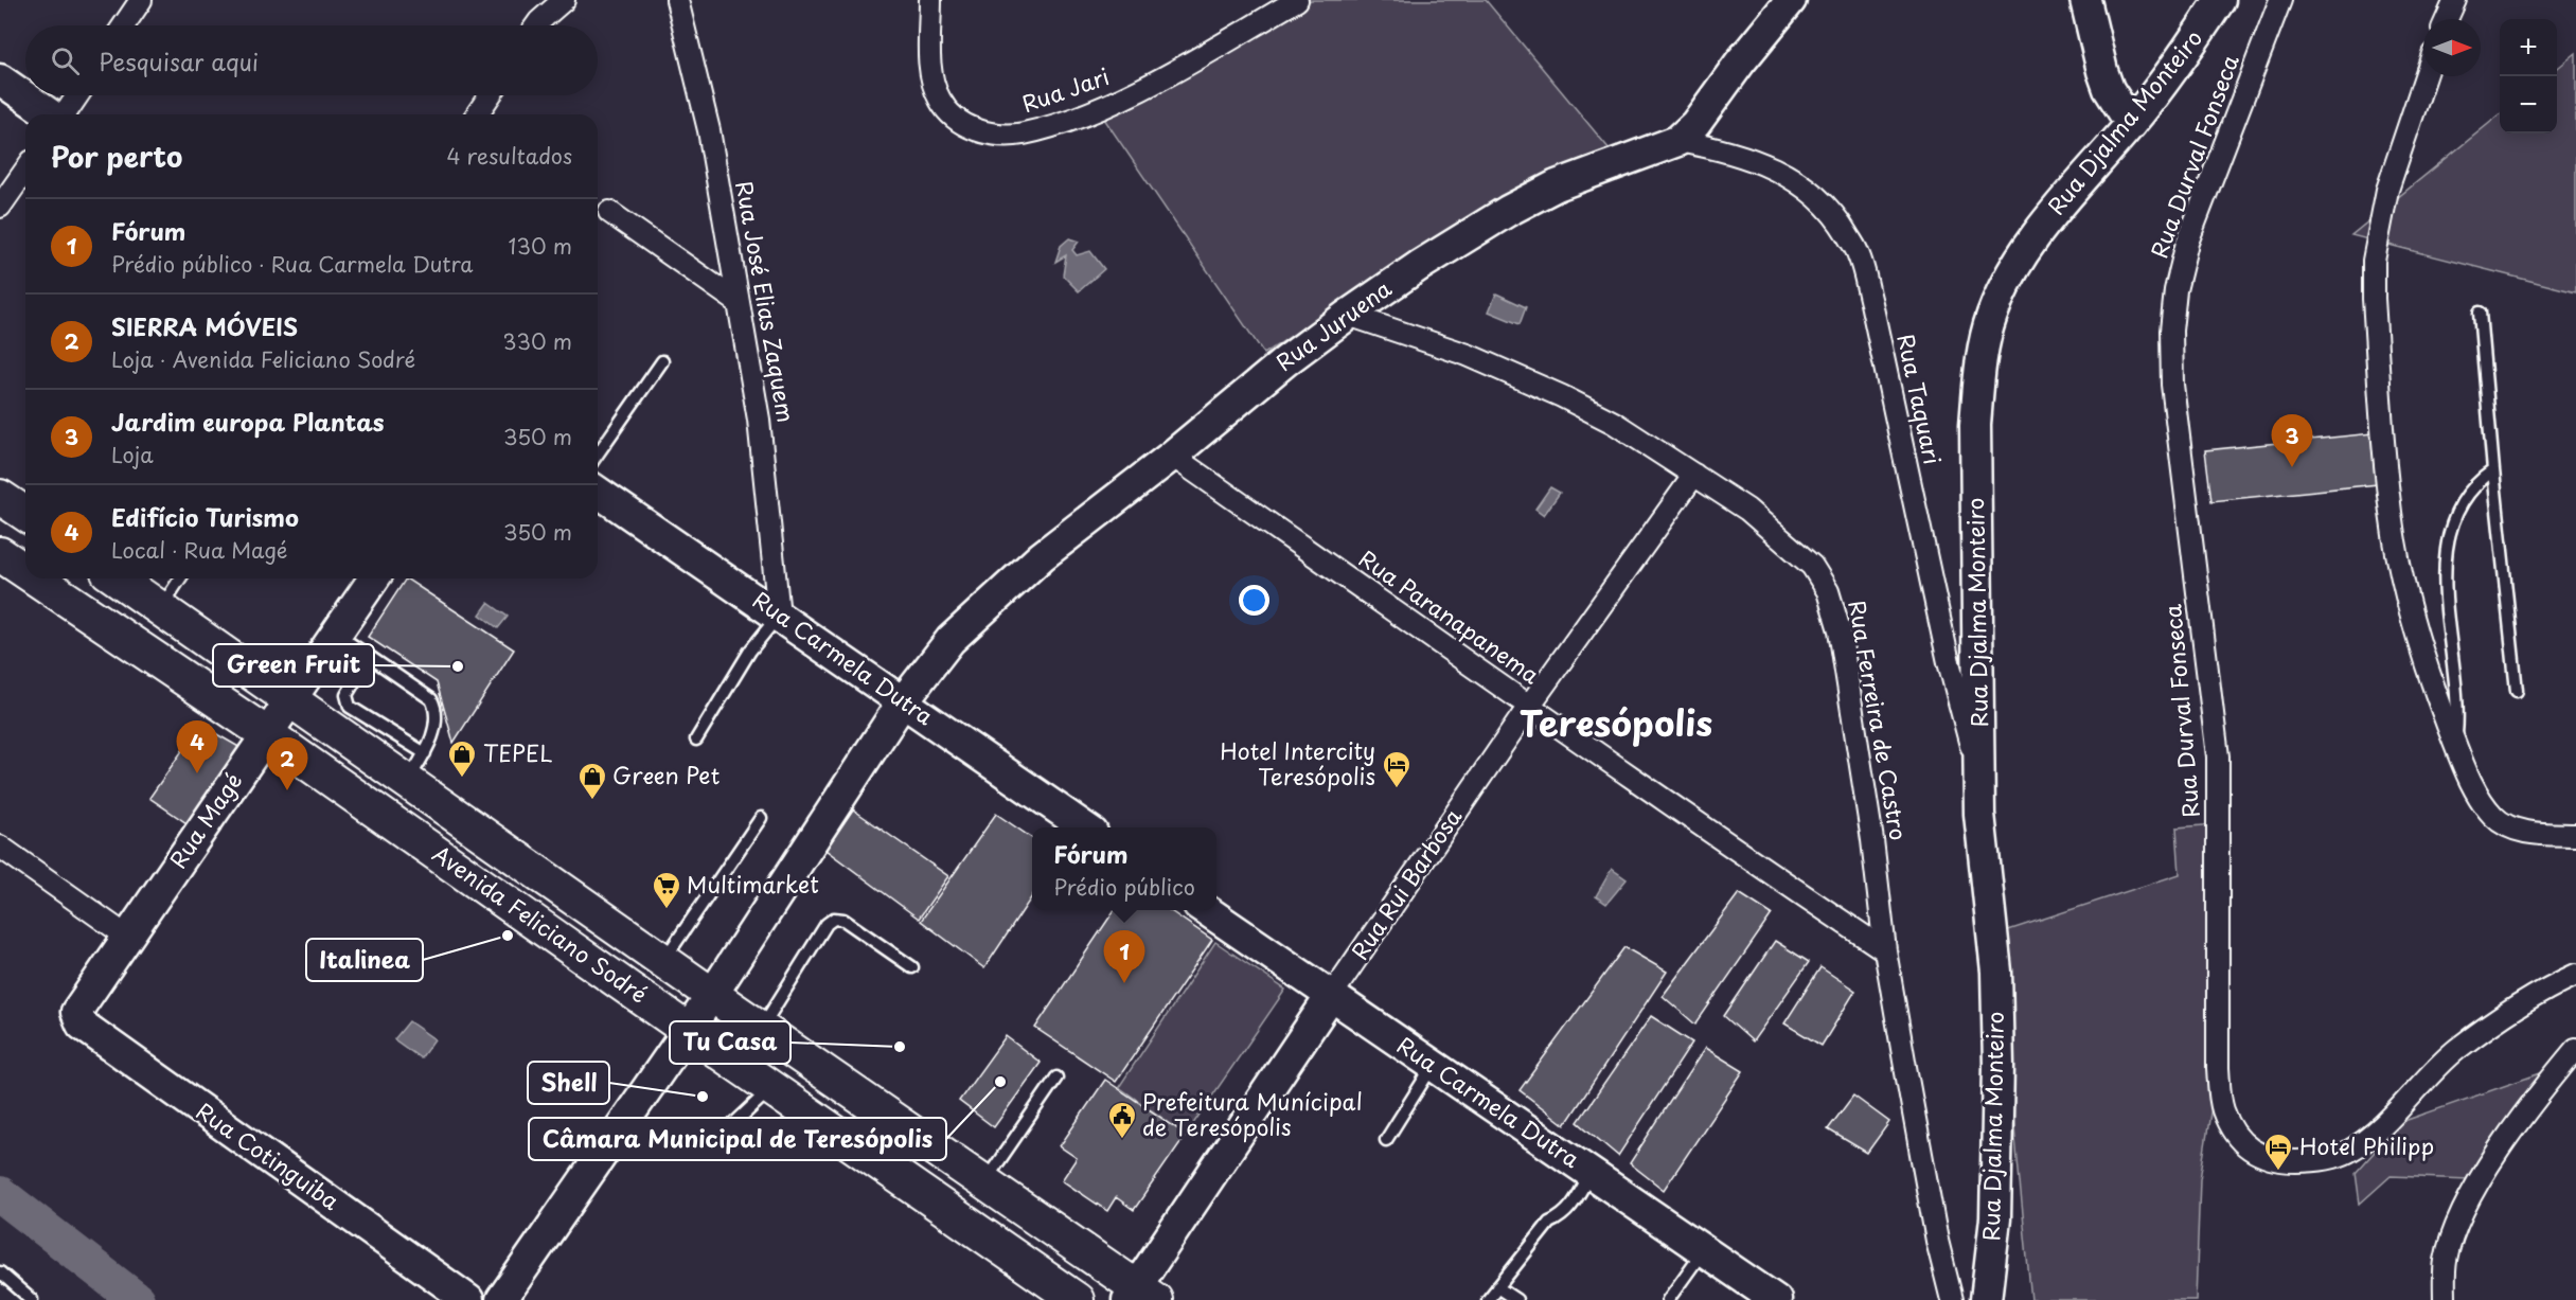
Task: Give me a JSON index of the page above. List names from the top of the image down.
{
  "streets": {
    "main road": ["Avenida Feliciano Sodré"],
    "street": [
      "Rua Jari",
      "Rua Djalma Monteiro",
      "Rua Durval Fonseca",
      "Rua José Elias Zaquem",
      "Rua Juruena",
      "Rua Taquari",
      "Rua Paranapanema",
      "Rua Carmela Dutra",
      "Rua Ferreira de Castro",
      "Rua Magé",
      "Rua Rui Barbosa",
      "Rua Cotinguiba"
    ]
  },
  "crossings": [
    ["Rua Djalma Monteiro", "Rua Taquari"],
    ["Rua José Elias Zaquem", "Rua Carmela Dutra"],
    ["Rua Juruena", "Rua Taquari"],
    ["Rua Juruena", "Rua Paranapanema"],
    ["Rua Juruena", "Rua Carmela Dutra"],
    ["Rua Juruena", "Rua Ferreira de Castro"],
    ["Rua Juruena", "Avenida Feliciano Sodré"],
    ["Rua Paranapanema", "Rua Ferreira de Castro"],
    ["Rua Paranapanema", "Rua Rui Barbosa"],
    ["Rua Carmela Dutra", "Rua Rui Barbosa"],
    ["Rua Ferreira de Castro", "Rua Rui Barbosa"],
    ["Rua Magé", "Avenida Feliciano Sodré"],
    ["Rua Magé", "Rua Cotinguiba"],
    ["Rua Rui Barbosa", "Avenida Feliciano Sodré"]
  ],
  "districts": ["Teresópolis"],
  "places": {
    "other": [
      "Green Fruit",
      "Italinea",
      "Tu Casa",
      "Câmara Municipal de Teresópolis",
      "Shell"
    ],
    "shop": ["TEPEL", "Green Pet"],
    "hotel": ["Hotel Intercity Teresópolis", "Hotel Philipp"],
    "supermarket": ["Multimarket"],
    "public building": ["Prefeitura Munícipal de Teresópolis"]
  },
  "north": "right",
  "page": {
    "map_buttons": ["+", "−"],
    "search": "Pesquisar aqui",
    "heading": ["Por perto", "4 resultados"],
    "list": [
      {
        "mark": "1",
        "name": "Fórum",
        "note": "Prédio público · Rua Carmela Dutra",
        "value": "130 m"
      },
      {
        "mark": "2",
        "name": "SIERRA MÓVEIS",
        "note": "Loja · Avenida Feliciano Sodré",
        "value": "330 m"
      },
      {
        "mark": "3",
        "name": "Jardim europa Plantas",
        "note": "Loja",
        "value": "350 m"
      },
      {
        "mark": "4",
        "name": "Edifício Turismo",
        "note": "Local · Rua Magé",
        "value": "350 m"
      }
    ],
    "pins": [
      "3",
      "4",
      "2",
      "1"
    ],
    "popup": ["Fórum", "Prédio público"]
  }
}
